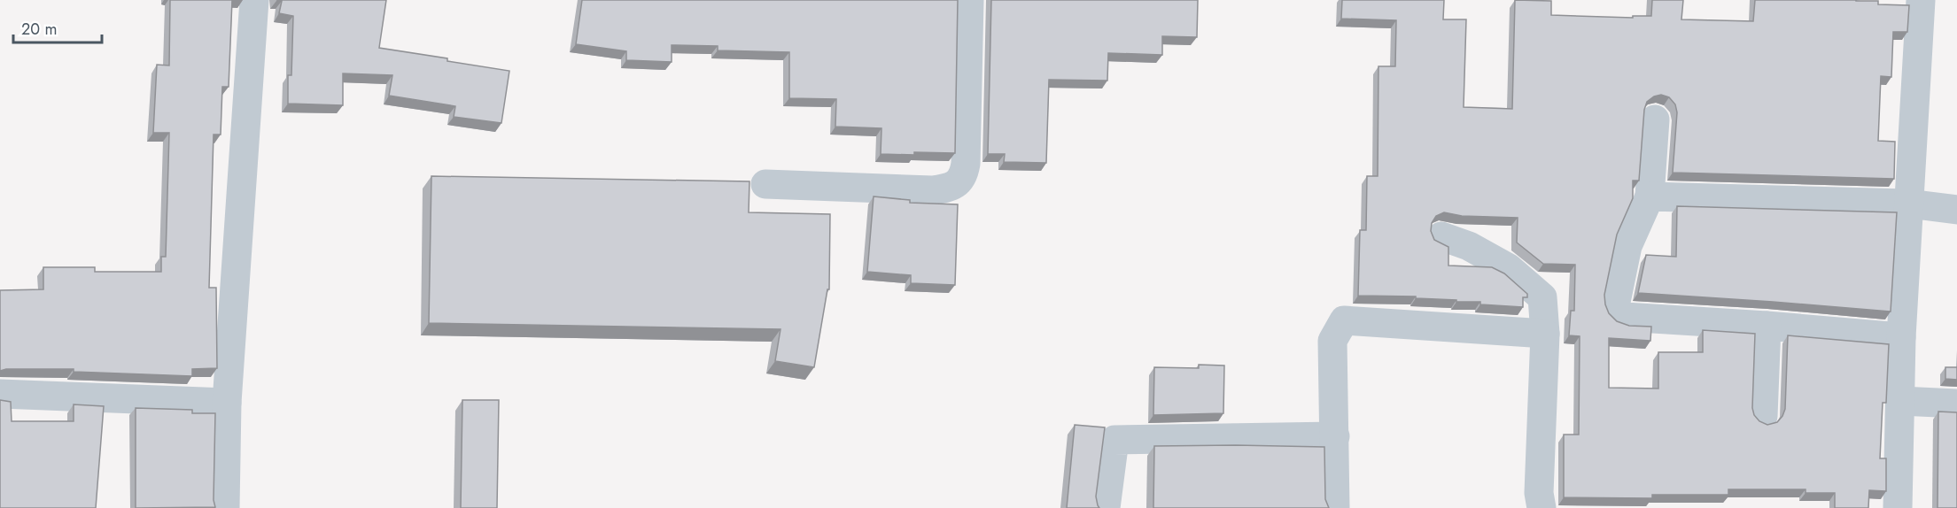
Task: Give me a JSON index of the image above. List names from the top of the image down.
{
  "scale_bar": "20 m"
}
